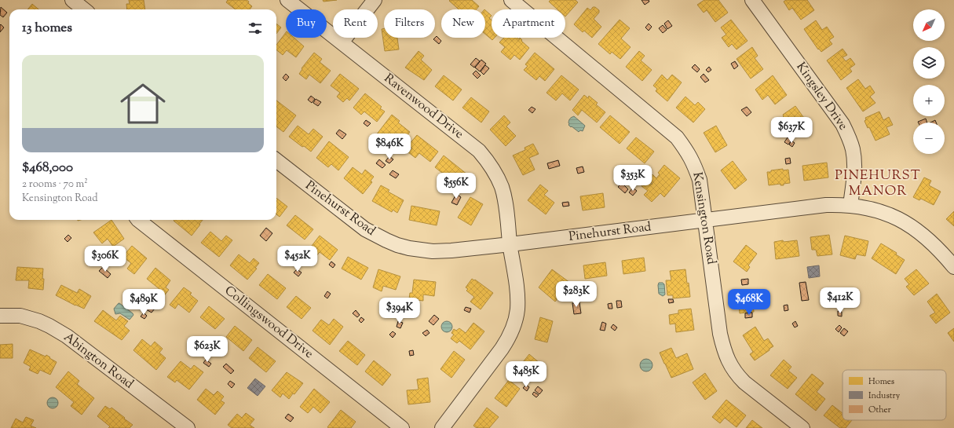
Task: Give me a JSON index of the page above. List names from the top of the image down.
{
  "streets": {
    "street": [
      "Kingsley Drive",
      "Ravenwood Drive",
      "Pinehurst Road",
      "Kensington Road",
      "Collingswood Drive",
      "Abington Road"
    ]
  },
  "crossings": [
    ["Kingsley Drive", "Pinehurst Road"],
    ["Ravenwood Drive", "Pinehurst Road"],
    ["Pinehurst Road", "Kensington Road"]
  ],
  "districts": ["PINEHURST MANOR"],
  "legend": ["Homes", "Industry", "Other"],
  "north": "bottom left",
  "page": {
    "map_buttons": ["+", "−"],
    "chip": [
      "Buy",
      "Rent",
      "Filters",
      "New",
      "Apartment"
    ],
    "heading": "13 homes",
    "list": [
      {
        "name": "$468,000",
        "note": "2 rooms · 70 m² · Kensington Road"
      }
    ],
    "price": [
      "$637K",
      "$846K",
      "$353K",
      "$556K",
      "$306K",
      "$452K",
      "$283K",
      "$412K",
      "$489K",
      "$468K",
      "$394K",
      "$623K",
      "$485K"
    ]
  }
}
